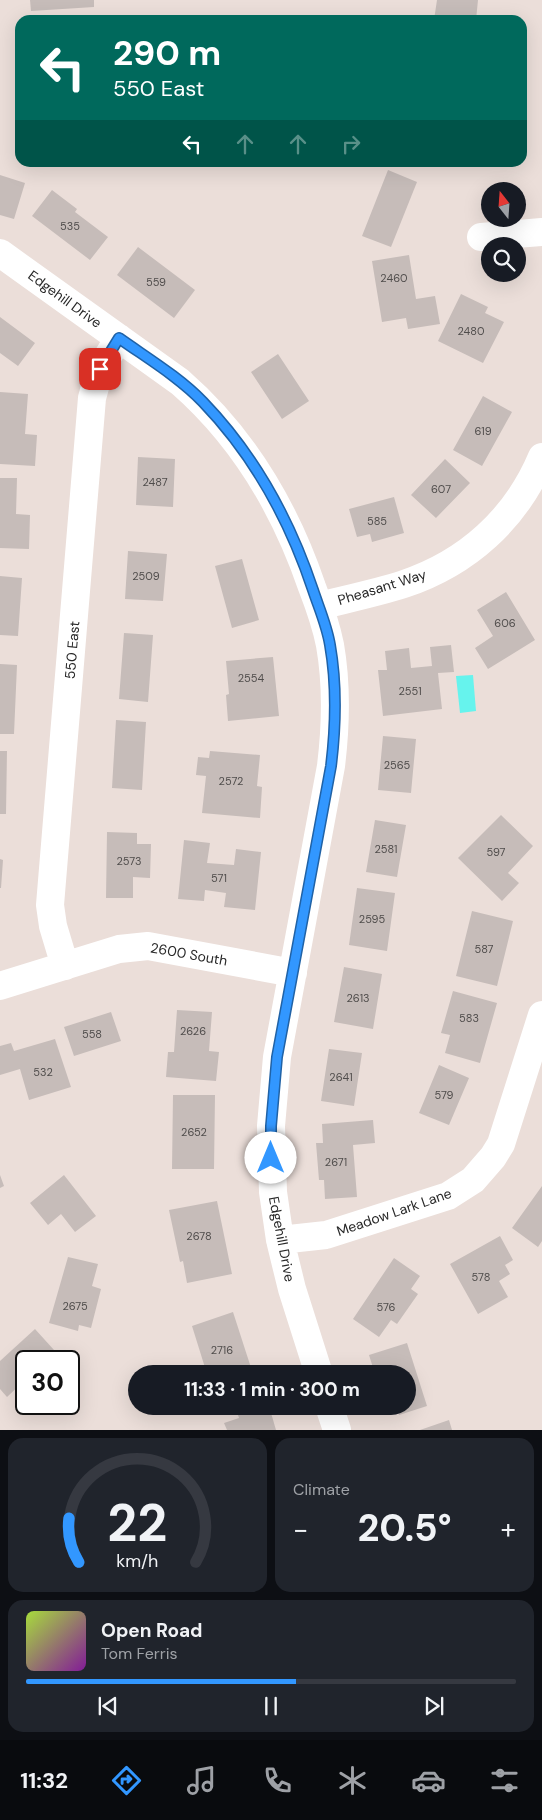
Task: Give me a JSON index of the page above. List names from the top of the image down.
{
  "streets": {
    "street": [
      "Edgehill Drive",
      "Pheasant Way",
      "550 East",
      "2600 South",
      "Meadow Lark Lane"
    ]
  },
  "crossings": [
    ["Edgehill Drive", "Pheasant Way"],
    ["Edgehill Drive", "550 East"],
    ["Edgehill Drive", "2600 South"],
    ["Edgehill Drive", "Meadow Lark Lane"],
    ["550 East", "2600 South"]
  ],
  "house_numbers": [
    "535",
    "2460",
    "559",
    "2480",
    "619",
    "2487",
    "607",
    "585",
    "2509",
    "606",
    "2554",
    "2551",
    "2565",
    "2572",
    "2581",
    "597",
    "2573",
    "571",
    "2595",
    "587",
    "2613",
    "583",
    "2626",
    "558",
    "532",
    "2641",
    "579",
    "2652",
    "2671",
    "2678",
    "578",
    "2675",
    "576",
    "2716"
  ],
  "north": "top",
  "page": {
    "turn": ["290 m", "550 East"],
    "limit": "30",
    "trip": "11:33 · 1 min · 300 m",
    "tile": "Climate",
    "heat": ["−", "20.5°", "+"],
    "song": ["Open Road", "Tom Ferris"],
    "tabs": "11:32",
    "gauge": ["22", "km/h"]
  }
}
